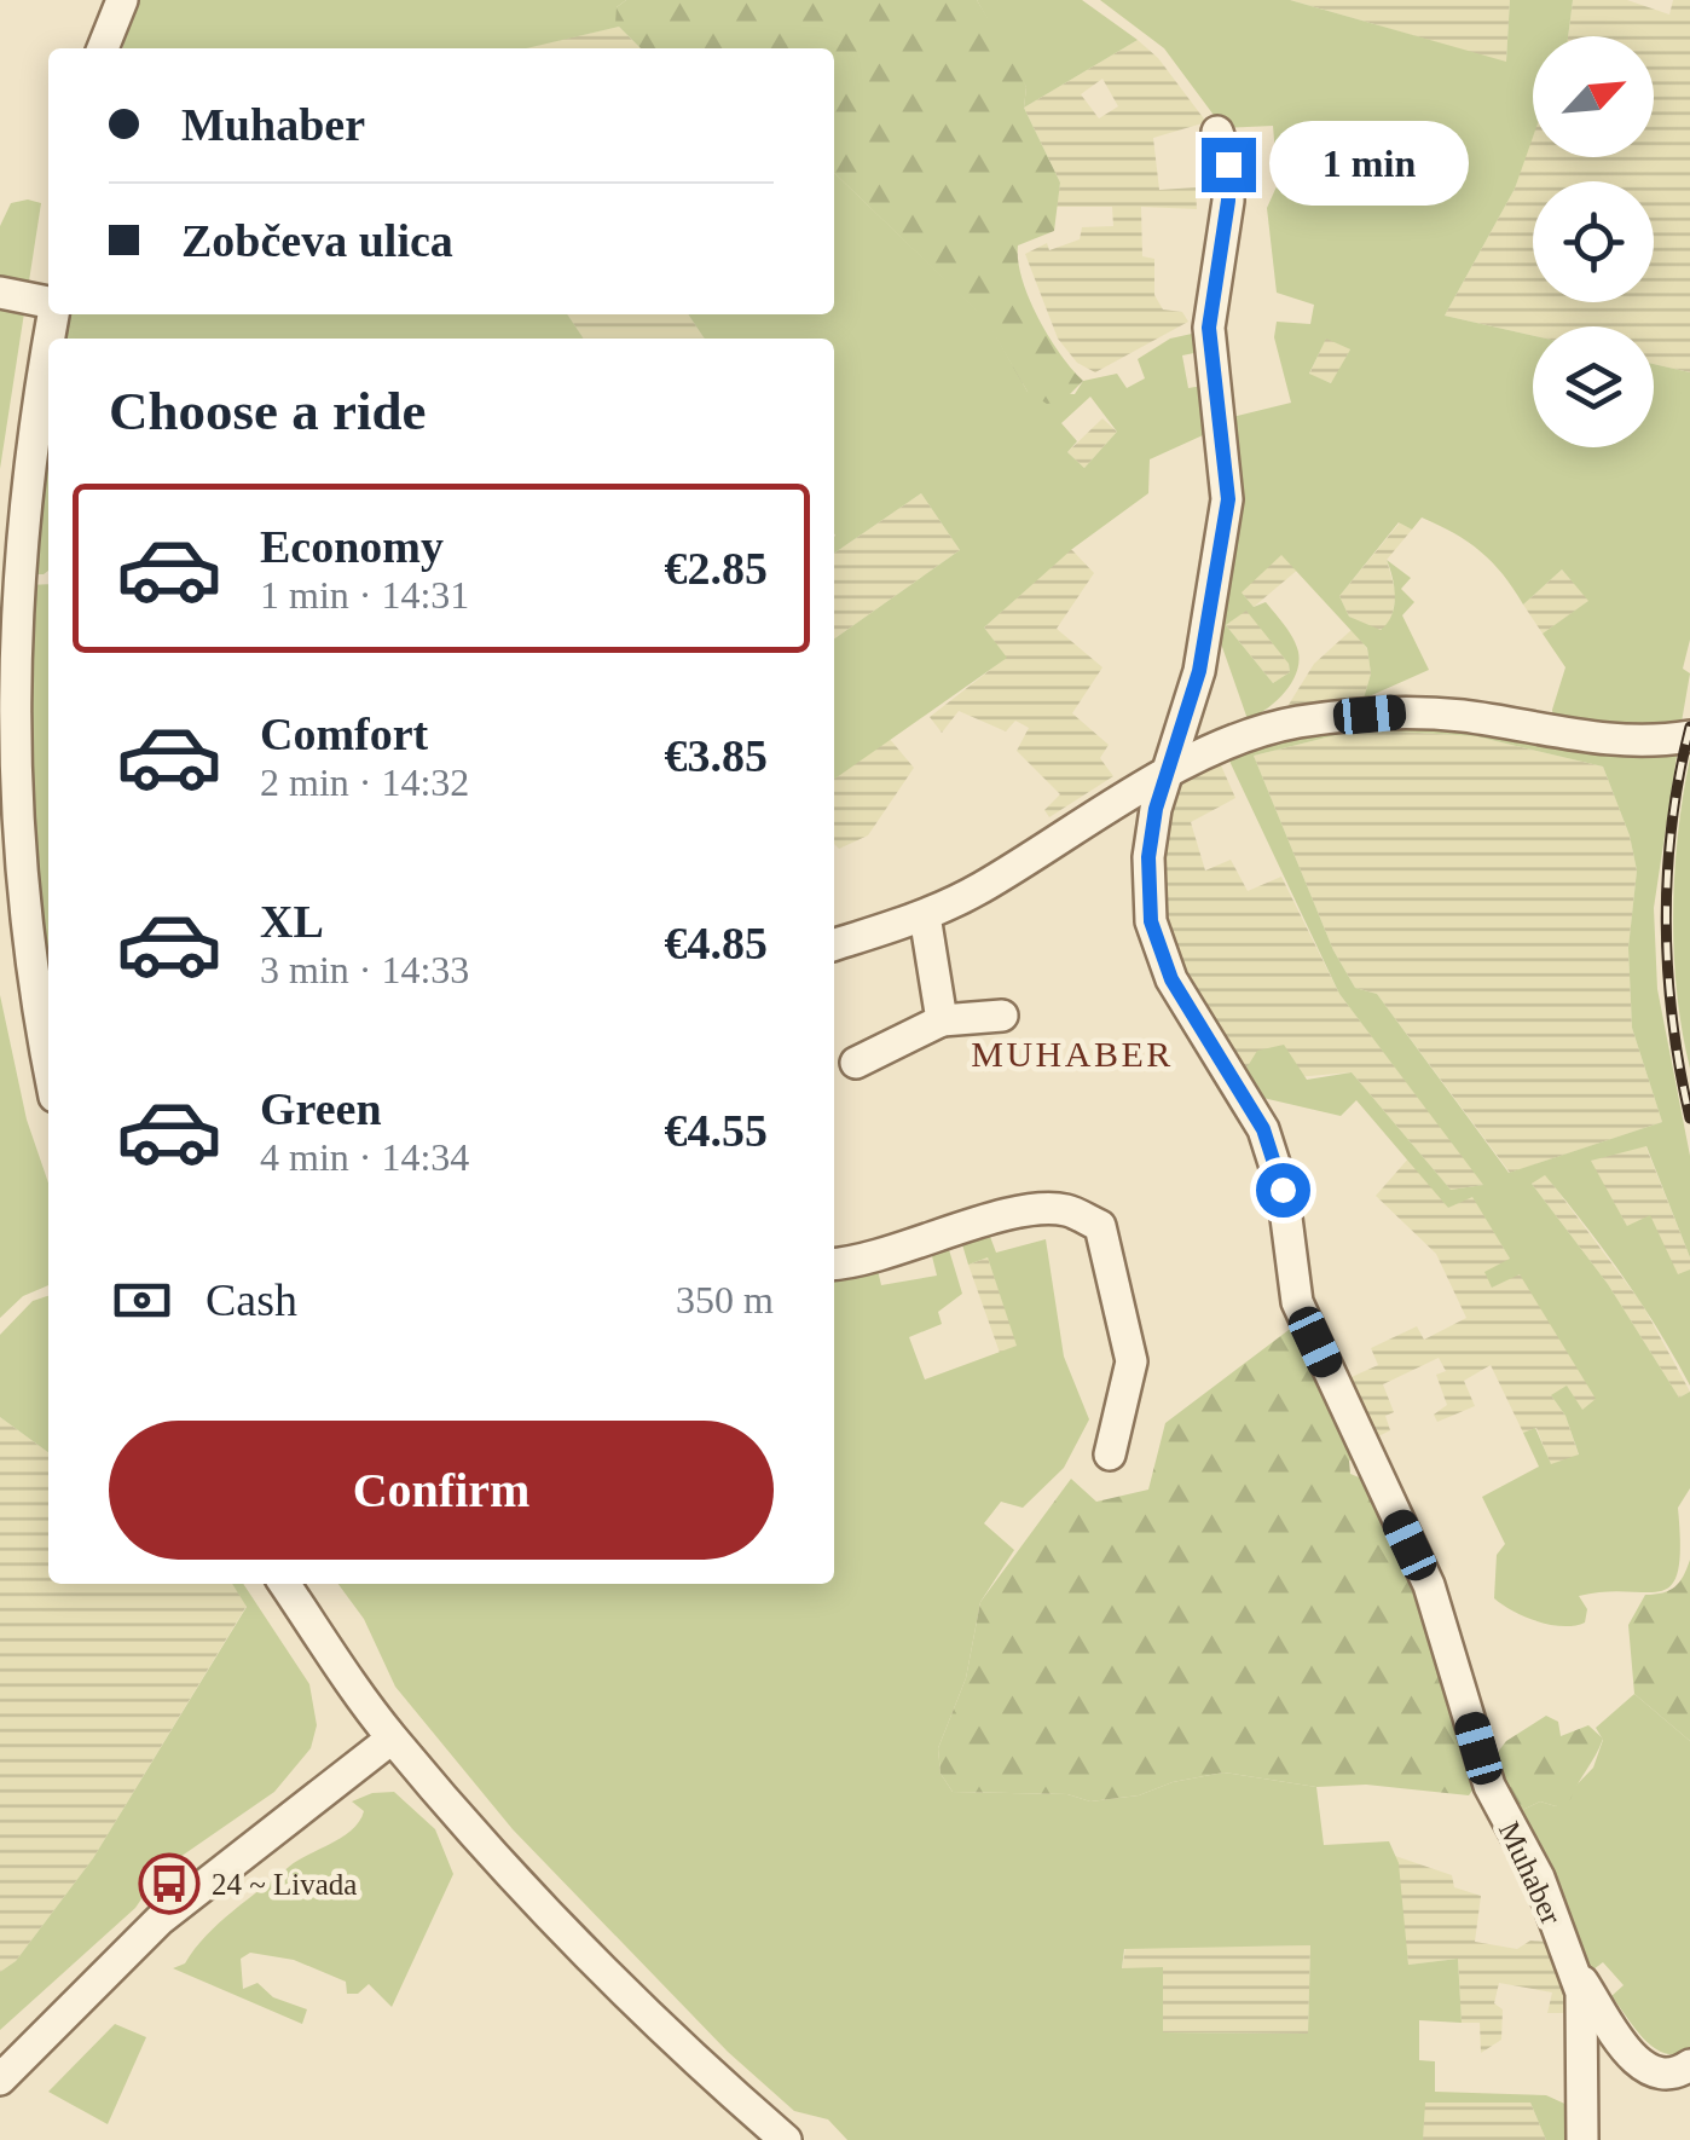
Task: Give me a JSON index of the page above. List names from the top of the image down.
{
  "streets": {
    "street": ["Muhaber"]
  },
  "districts": ["MUHABER"],
  "places": {
    "bus stop": ["24 ~ Livada"]
  },
  "north": "top right",
  "page": {
    "banner": ["Muhaber", "Zobčeva ulica"],
    "bubble": "1 min",
    "heading": "Choose a ride",
    "list": [
      {
        "name": "Economy",
        "note": "1 min · 14:31",
        "value": "€2.85"
      },
      {
        "name": "Comfort",
        "note": "2 min · 14:32",
        "value": "€3.85"
      },
      {
        "name": "XL",
        "note": "3 min · 14:33",
        "value": "€4.85"
      },
      {
        "name": "Green",
        "note": "4 min · 14:34",
        "value": "€4.55"
      }
    ],
    "pay": ["Cash", "350 m"],
    "buttons": "Confirm"
  }
}
